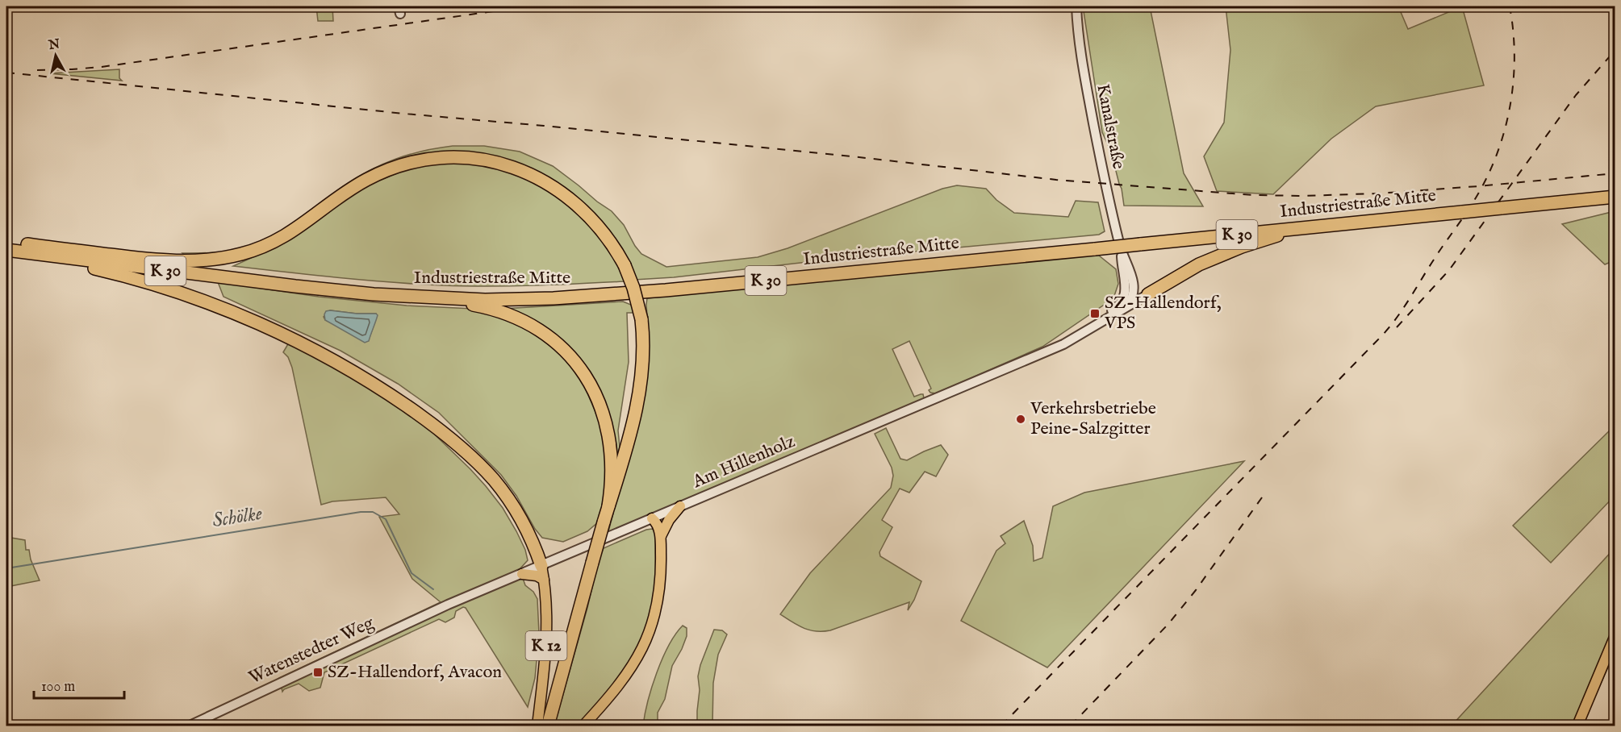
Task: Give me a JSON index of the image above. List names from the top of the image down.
{
  "streets": {
    "highway": ["Industriestraße Mitte", "K 30"],
    "main road": ["K 12"],
    "street": ["Kanalstraße", "Am Hillenholz", "Watenstedter Weg"]
  },
  "crossings": [
    ["Kanalstraße", "Am Hillenholz"],
    ["Am Hillenholz", "K 12"],
    ["Am Hillenholz", "Watenstedter Weg"]
  ],
  "water": ["Schölke"],
  "places": {
    "transit": ["SZ-Hallendorf, VPS", "SZ-Hallendorf, Avacon"],
    "other": ["Verkehrsbetriebe Peine-Salzgitter"]
  },
  "scale_bar": "100 m",
  "north": "top"
}
